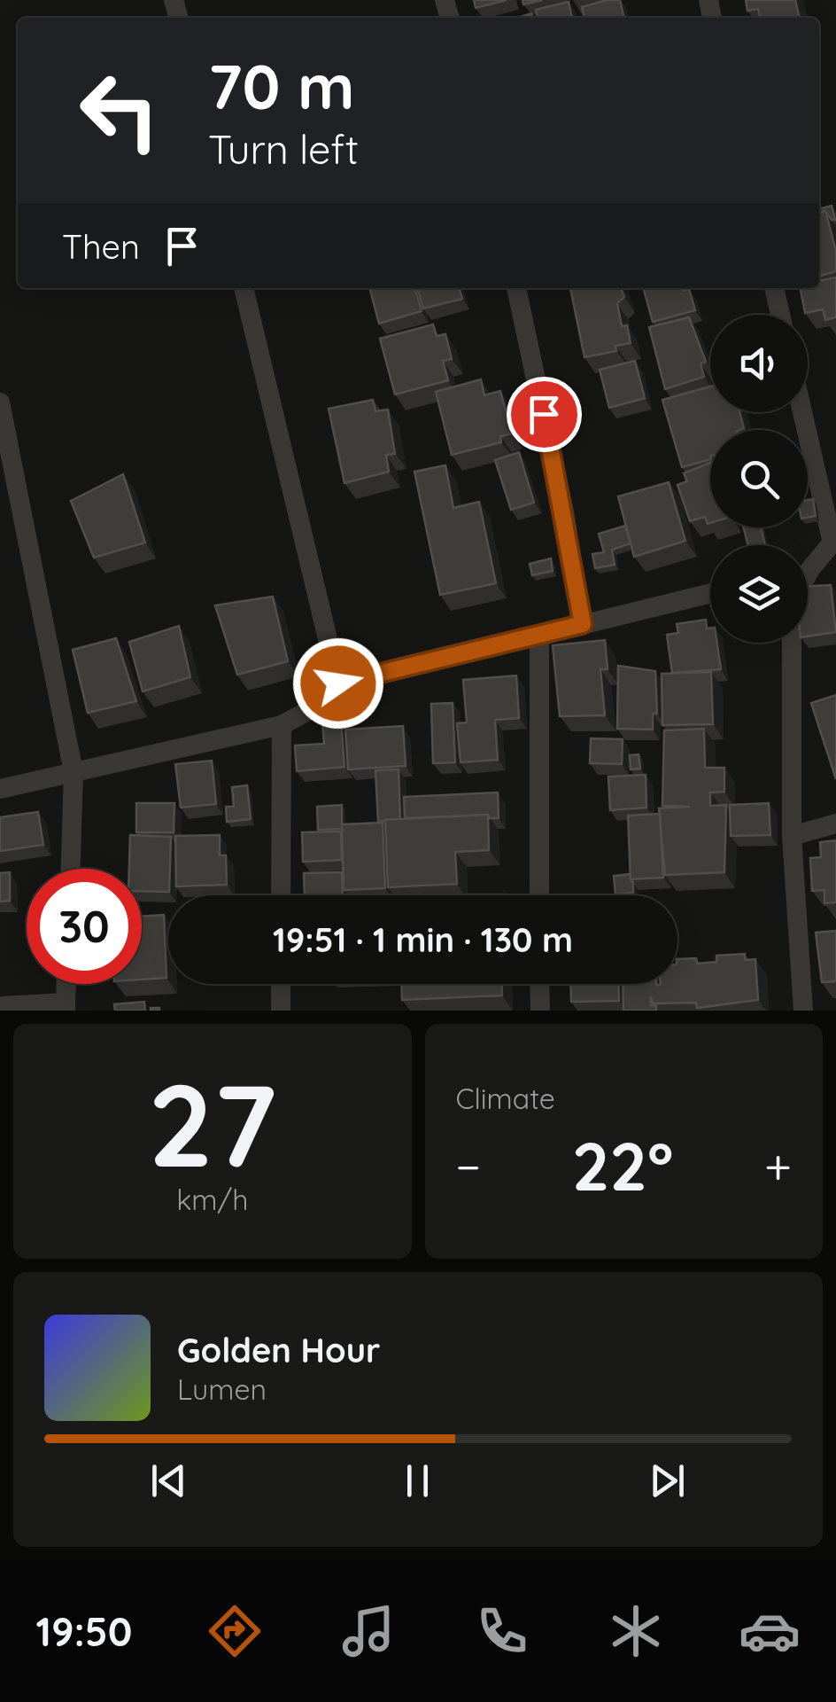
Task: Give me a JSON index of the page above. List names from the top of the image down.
{
  "page": {
    "turn": ["70 m", "Turn left"],
    "then": "Then",
    "limit": "30",
    "trip": "19:51 · 1 min · 130 m",
    "tile": [
      ["27", "km/h"],
      "Climate"
    ],
    "heat": ["−", "22°", "+"],
    "song": ["Golden Hour", "Lumen"],
    "tabs": "19:50"
  }
}
